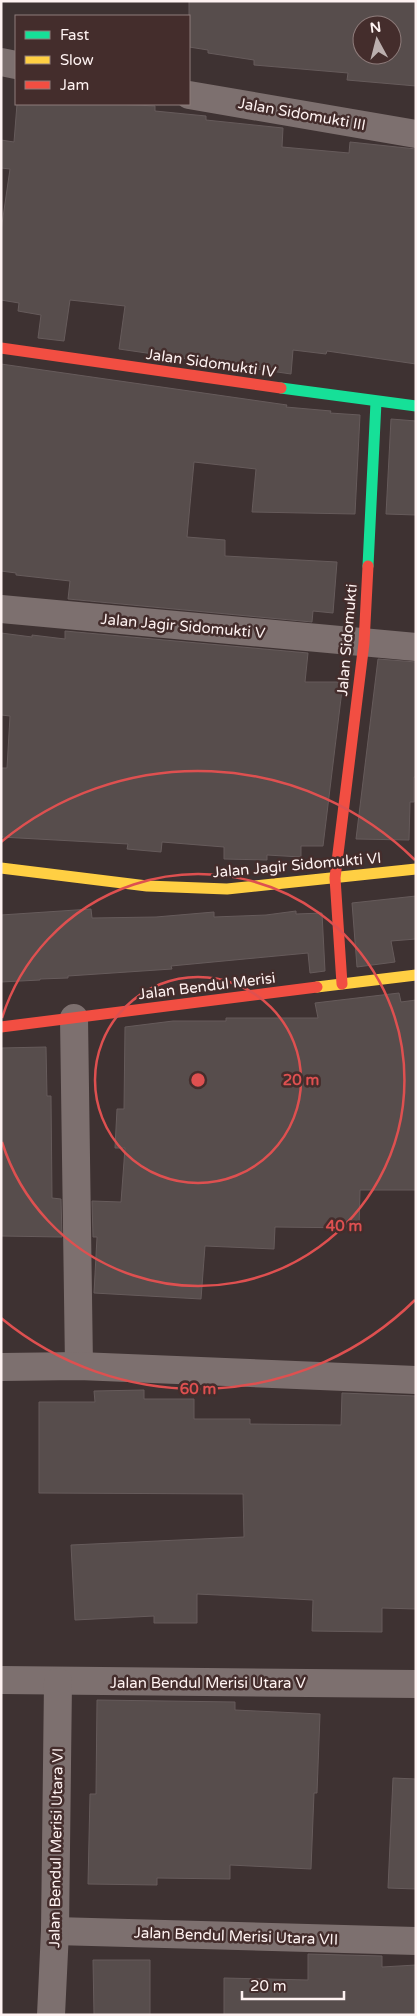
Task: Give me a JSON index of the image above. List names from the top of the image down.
{
  "streets": {
    "street": [
      "Jalan Sidomukti III",
      "Jalan Sidomukti IV",
      "Jalan Jagir Sidomukti V",
      "Jalan Sidomukti",
      "Jalan Jagir Sidomukti VI",
      "Jalan Bendul Merisi",
      "Jalan Bendul Merisi Utara V",
      "Jalan Bendul Merisi Utara VI",
      "Jalan Bendul Merisi Utara VII"
    ]
  },
  "crossings": [
    ["Jalan Sidomukti IV", "Jalan Sidomukti"],
    ["Jalan Jagir Sidomukti V", "Jalan Sidomukti"],
    ["Jalan Sidomukti", "Jalan Jagir Sidomukti VI"],
    ["Jalan Sidomukti", "Jalan Bendul Merisi"],
    ["Jalan Bendul Merisi Utara V", "Jalan Bendul Merisi Utara VI"],
    ["Jalan Bendul Merisi Utara VI", "Jalan Bendul Merisi Utara VII"]
  ],
  "legend": ["Fast", "Slow", "Jam"],
  "scale_bar": "20 m",
  "north": "top",
  "rings": ["20 m", "40 m", "60 m"]
}
